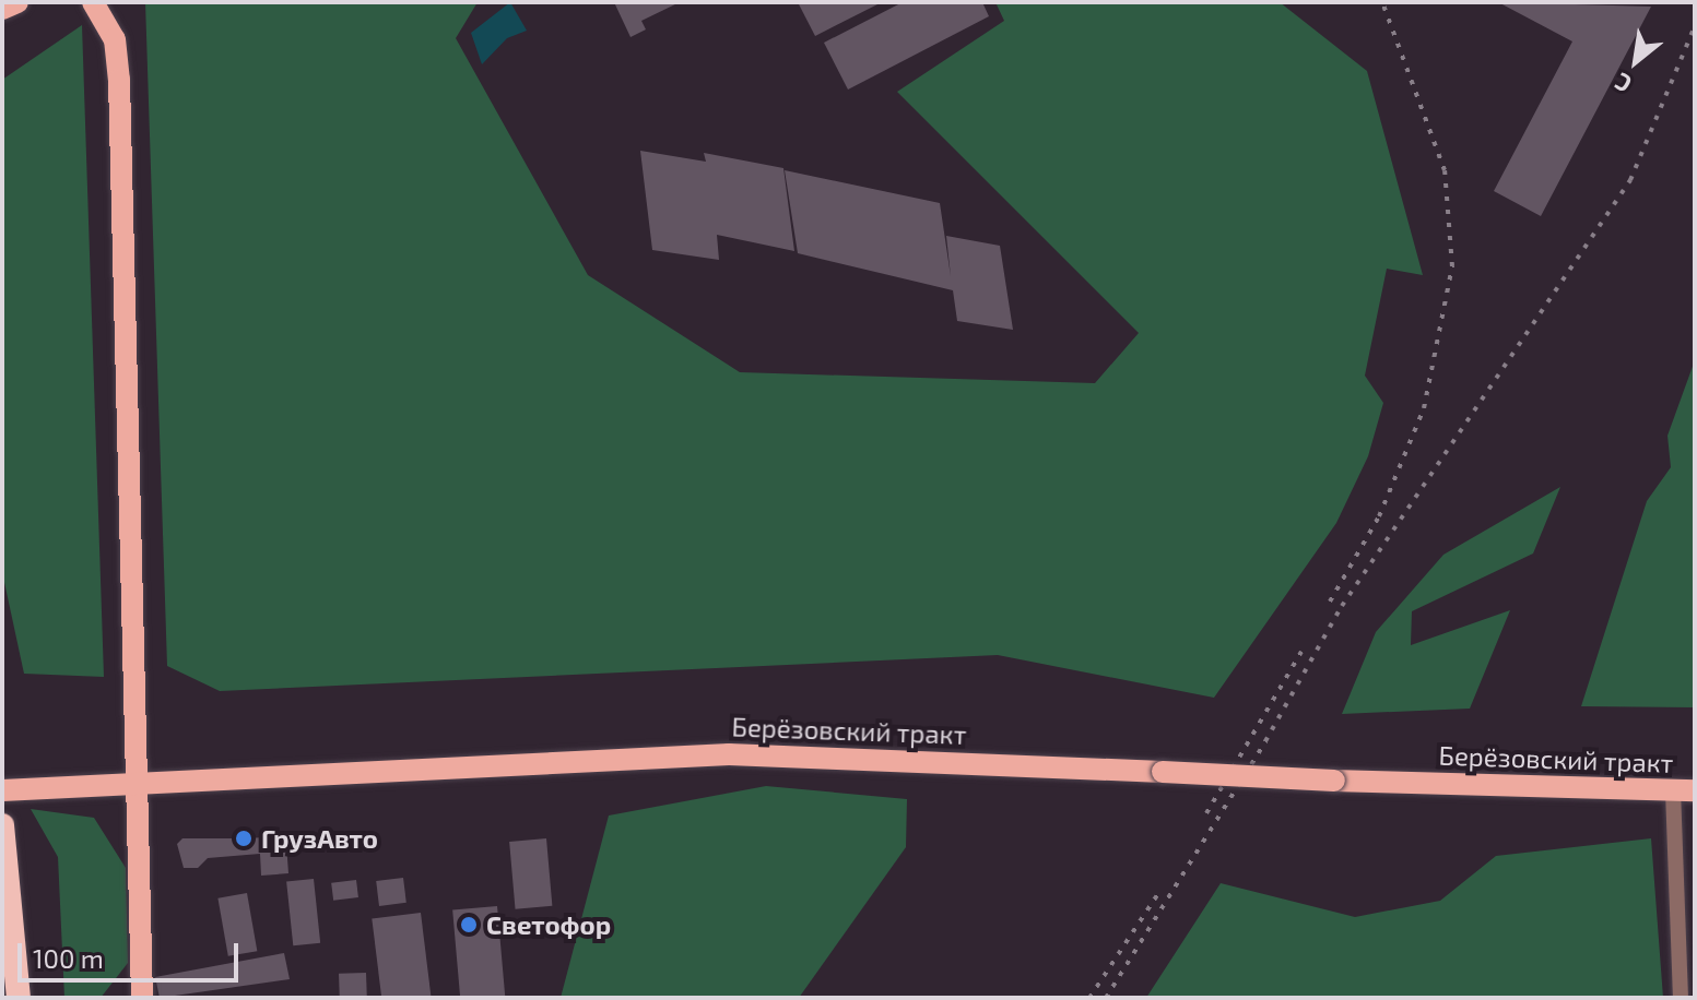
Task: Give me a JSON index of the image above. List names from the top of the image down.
{
  "streets": {
    "main road": ["Берёзовский тракт"]
  },
  "places": ["ГрузАвто", "Светофор"],
  "scale_bar": "100 m",
  "north": "bottom left"
}
